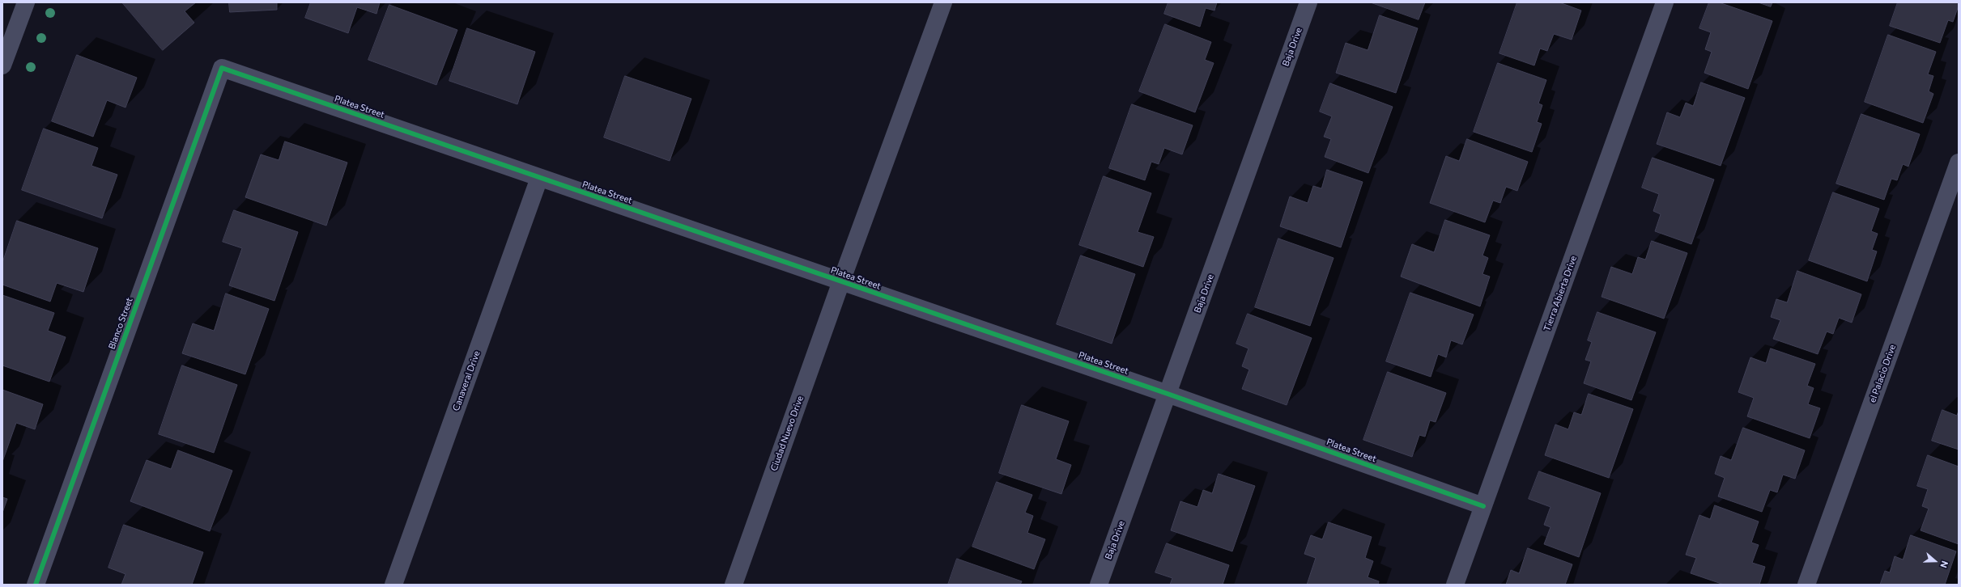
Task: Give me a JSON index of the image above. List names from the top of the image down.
{
  "streets": {
    "street": [
      "Baja Drive",
      "Platea Street",
      "Tierra Abierta Drive",
      "Blanco Street",
      "el Palacio Drive",
      "Canaveral Drive",
      "Ciudad Nuevo Drive"
    ]
  },
  "crossings": [
    ["Baja Drive", "Platea Street"],
    ["Platea Street", "Tierra Abierta Drive"],
    ["Platea Street", "Blanco Street"],
    ["Platea Street", "Canaveral Drive"],
    ["Platea Street", "Ciudad Nuevo Drive"]
  ],
  "north": "right"
}
